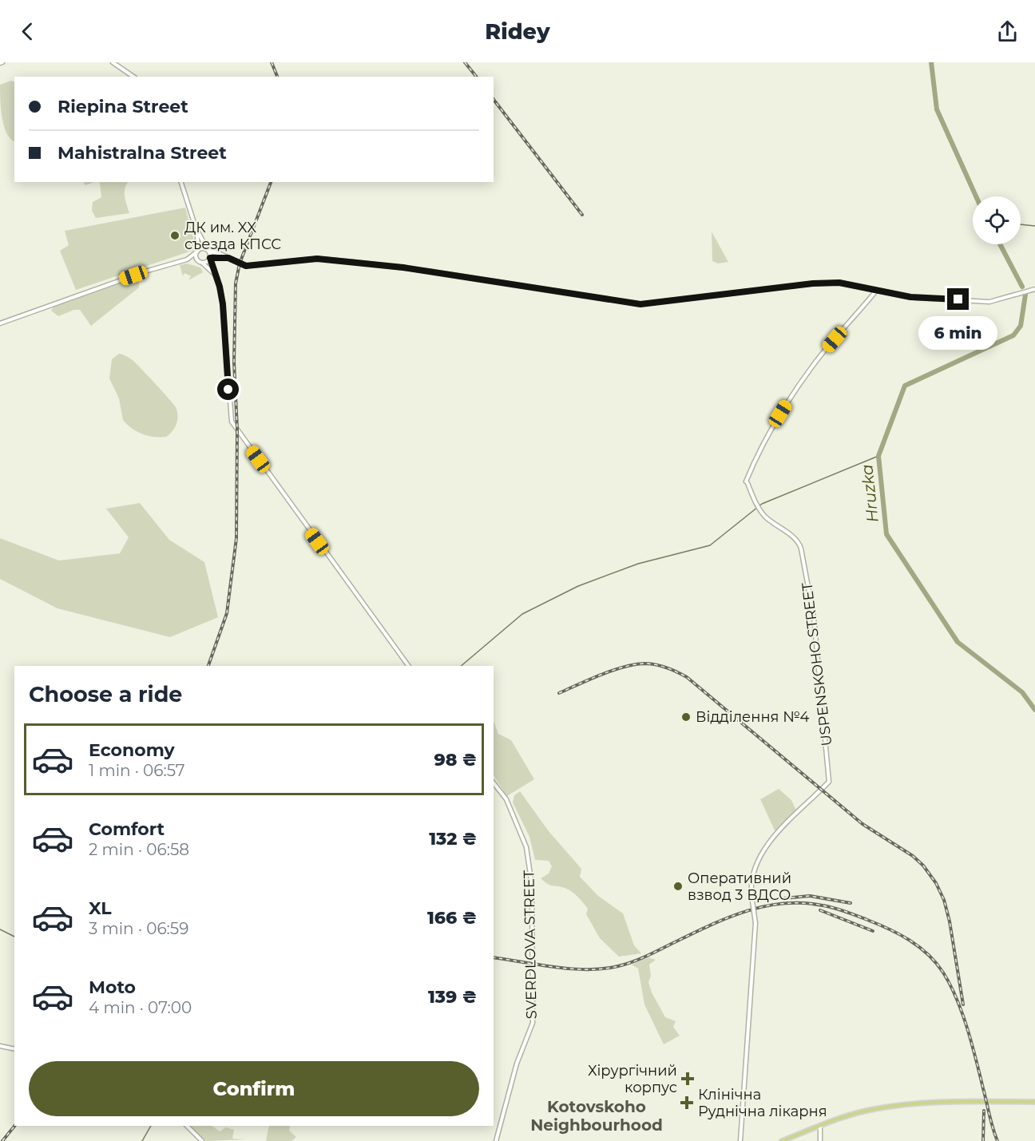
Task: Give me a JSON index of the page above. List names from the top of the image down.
{
  "streets": {
    "street": ["USPENSKOHO STREET", "SVERDLOVA STREET"]
  },
  "districts": ["Kotovskoho Neighbourhood"],
  "water": ["Hruzka"],
  "places": {
    "other": ["ДК им. XX съезда КПСС", "Відділення №4", "Оперативний взвод 3 ВДСО"],
    "health": ["Хірургічний корпус", "Клінічна Руднічна лікарня"]
  },
  "page": {
    "header": "Ridey",
    "banner": ["Riepina Street", "Mahistralna Street"],
    "bubble": "6 min",
    "heading": "Choose a ride",
    "list": [
      {
        "name": "Economy",
        "note": "1 min · 06:57",
        "value": "98 ₴"
      },
      {
        "name": "Comfort",
        "note": "2 min · 06:58",
        "value": "132 ₴"
      },
      {
        "name": "XL",
        "note": "3 min · 06:59",
        "value": "166 ₴"
      },
      {
        "name": "Moto",
        "note": "4 min · 07:00",
        "value": "139 ₴"
      }
    ],
    "buttons": "Confirm"
  }
}
